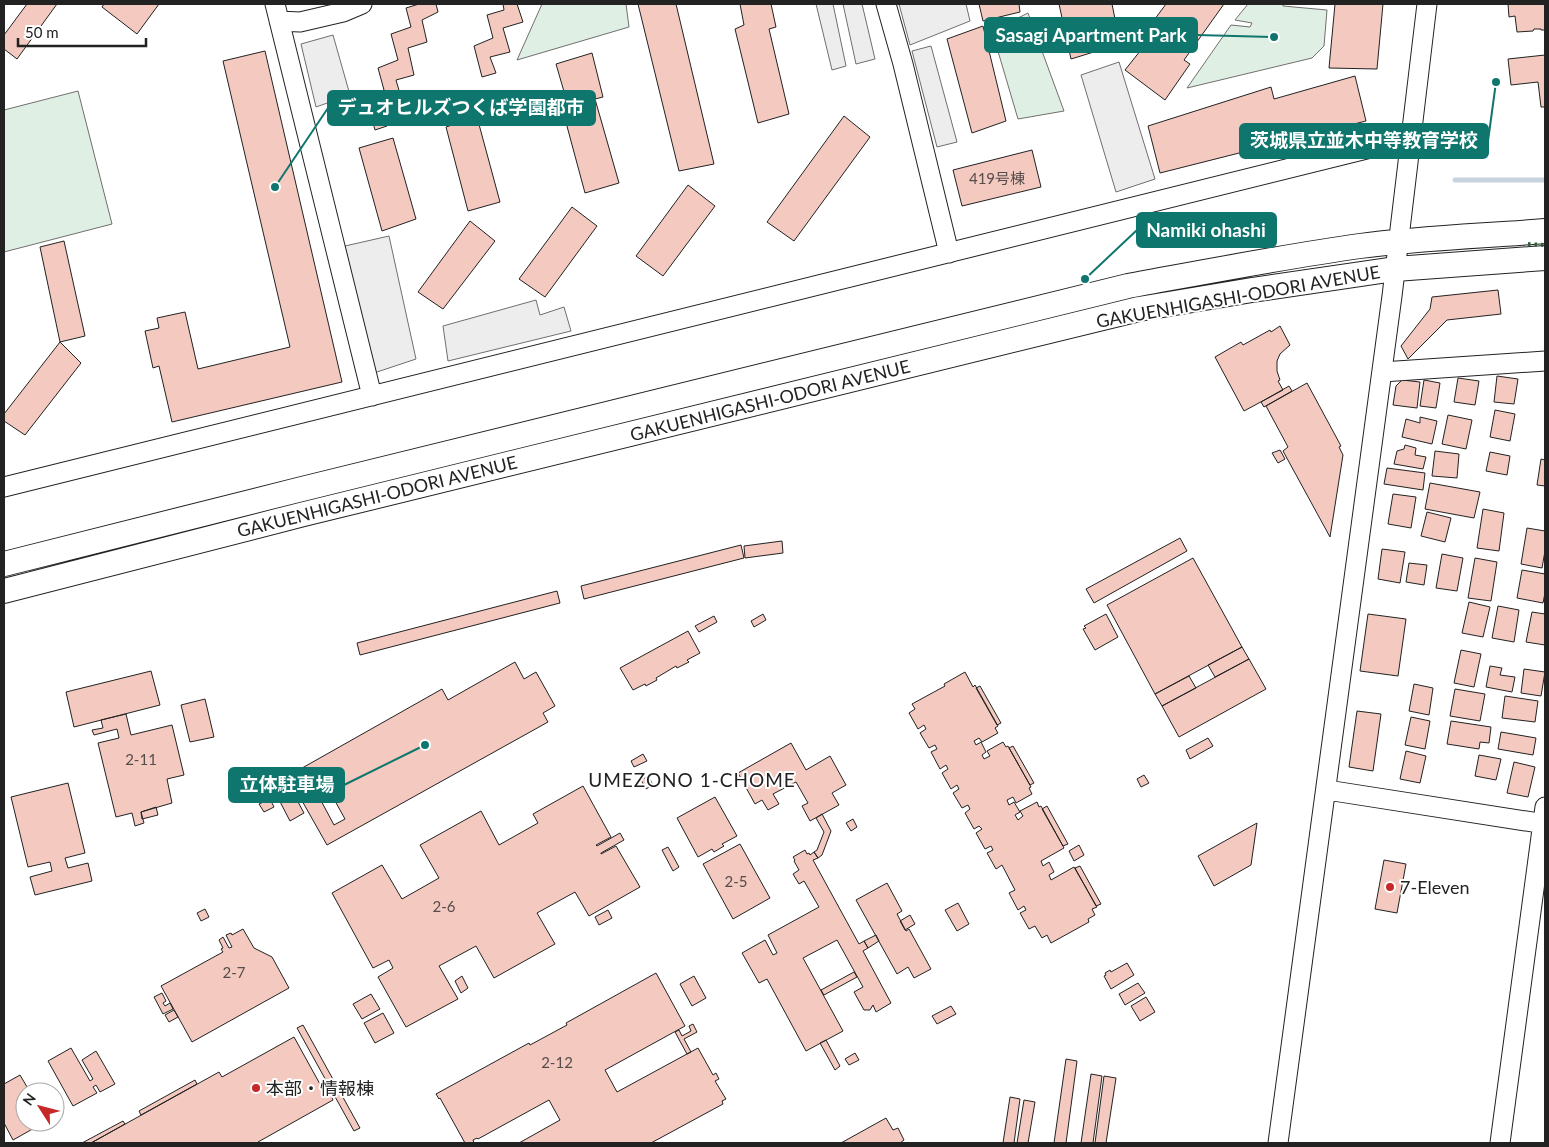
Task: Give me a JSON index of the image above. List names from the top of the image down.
{
  "streets": {
    "main road": ["GAKUENHIGASHI-ODORI AVENUE"]
  },
  "districts": ["UMEZONO 1-CHOME"],
  "places": [
    "Sasagi Apartment Park",
    "茨城県立並木中等教育学校",
    "デュオヒルズつくば学園都市",
    "Namiki ohashi",
    "立体駐車場",
    "7-Eleven",
    "本部・情報棟"
  ],
  "house_numbers": [
    "419号棟",
    "2-11",
    "2-5",
    "2-6",
    "2-7",
    "2-12"
  ],
  "scale_bar": "50 m",
  "north": "top left"
}
